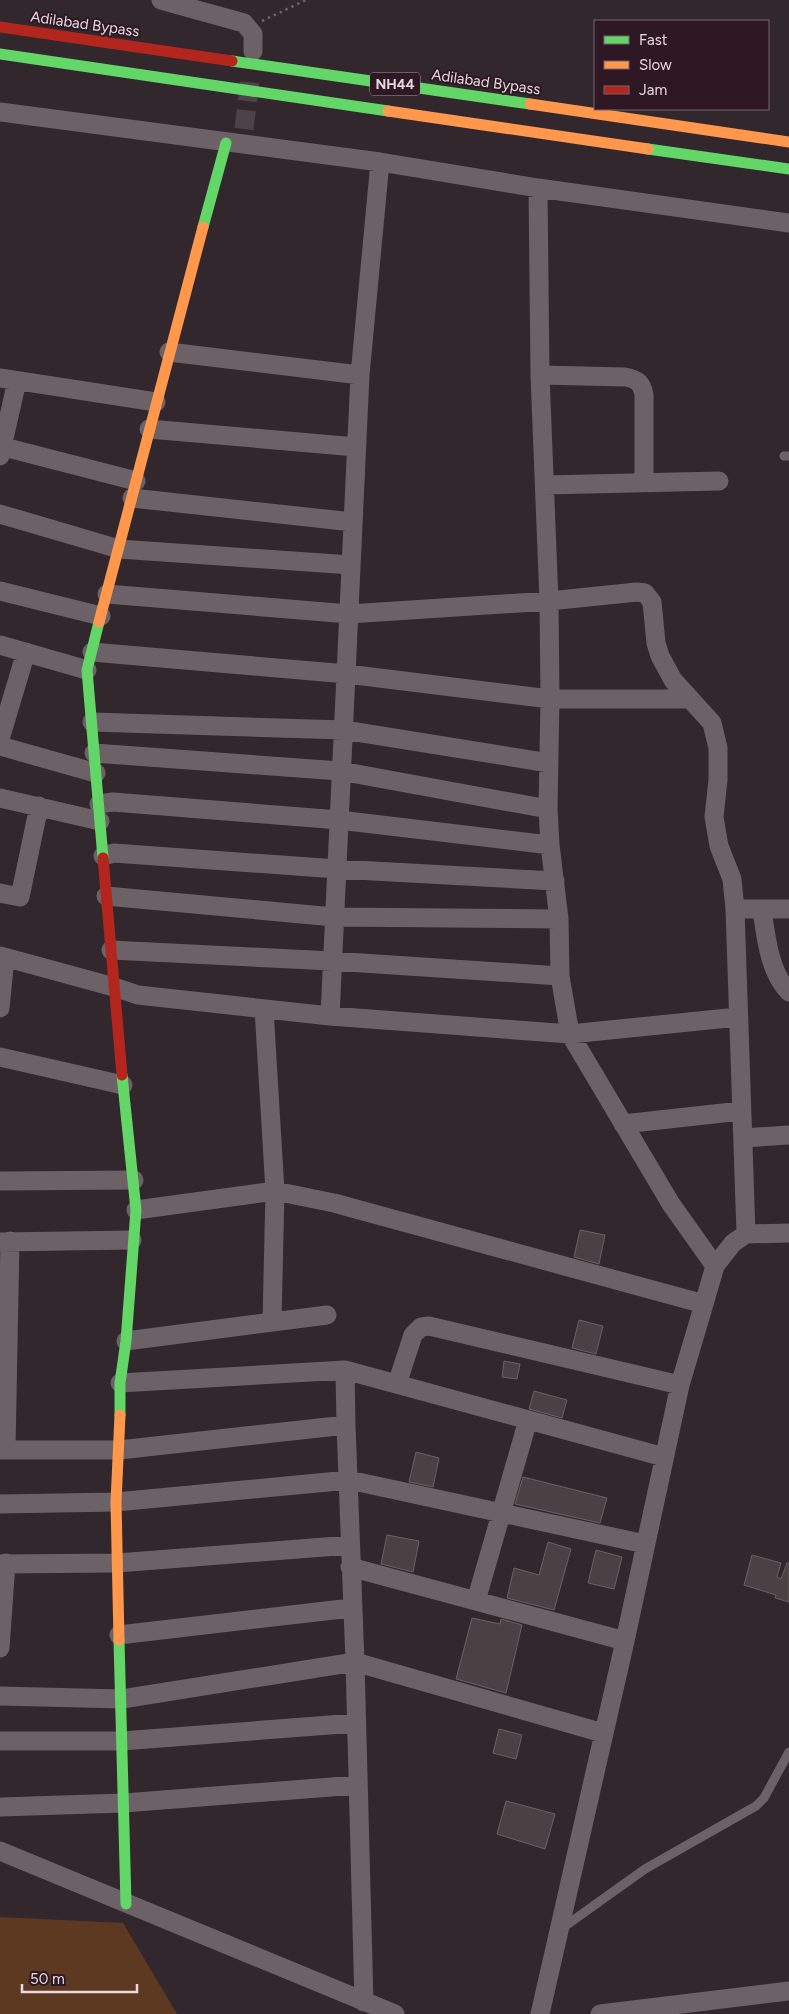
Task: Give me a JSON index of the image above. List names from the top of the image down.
{
  "streets": {
    "main road": ["Adilabad Bypass", "NH44"]
  },
  "legend": ["Fast", "Slow", "Jam"],
  "scale_bar": "50 m"
}
